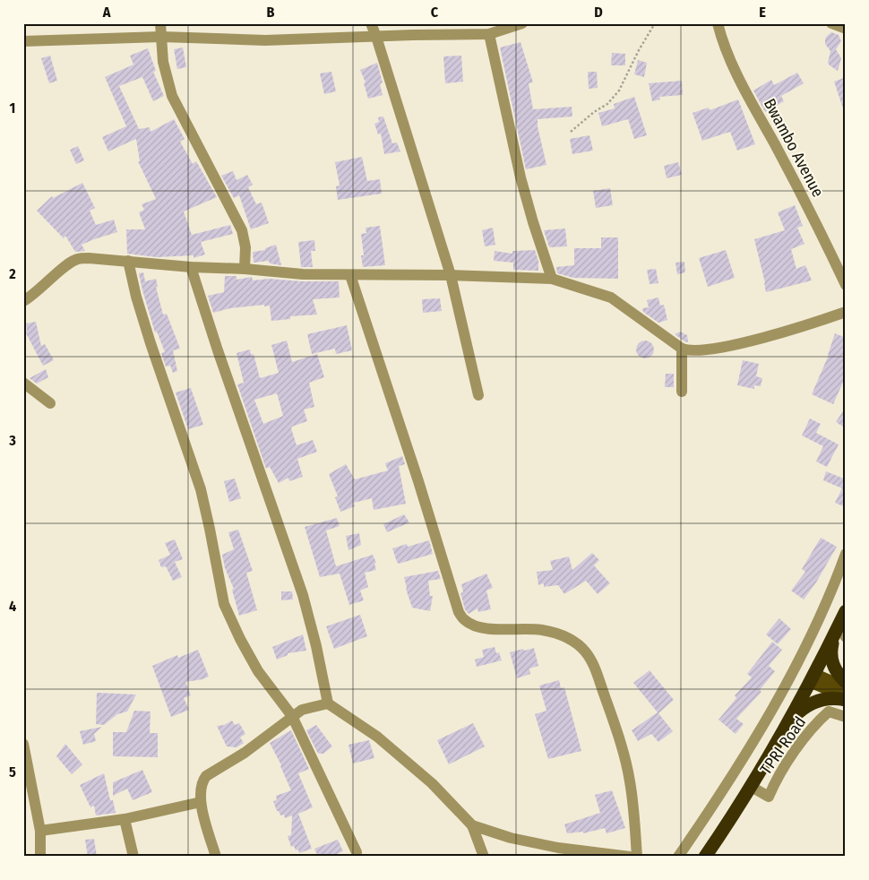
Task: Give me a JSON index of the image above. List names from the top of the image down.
{
  "streets": {
    "street": ["Bwambo Avenue", "TPRI Road"]
  },
  "grid": {
    "columns": [
      "A",
      "B",
      "C",
      "D",
      "E"
    ],
    "rows": [
      "1",
      "2",
      "3",
      "4",
      "5"
    ]
  }
}
